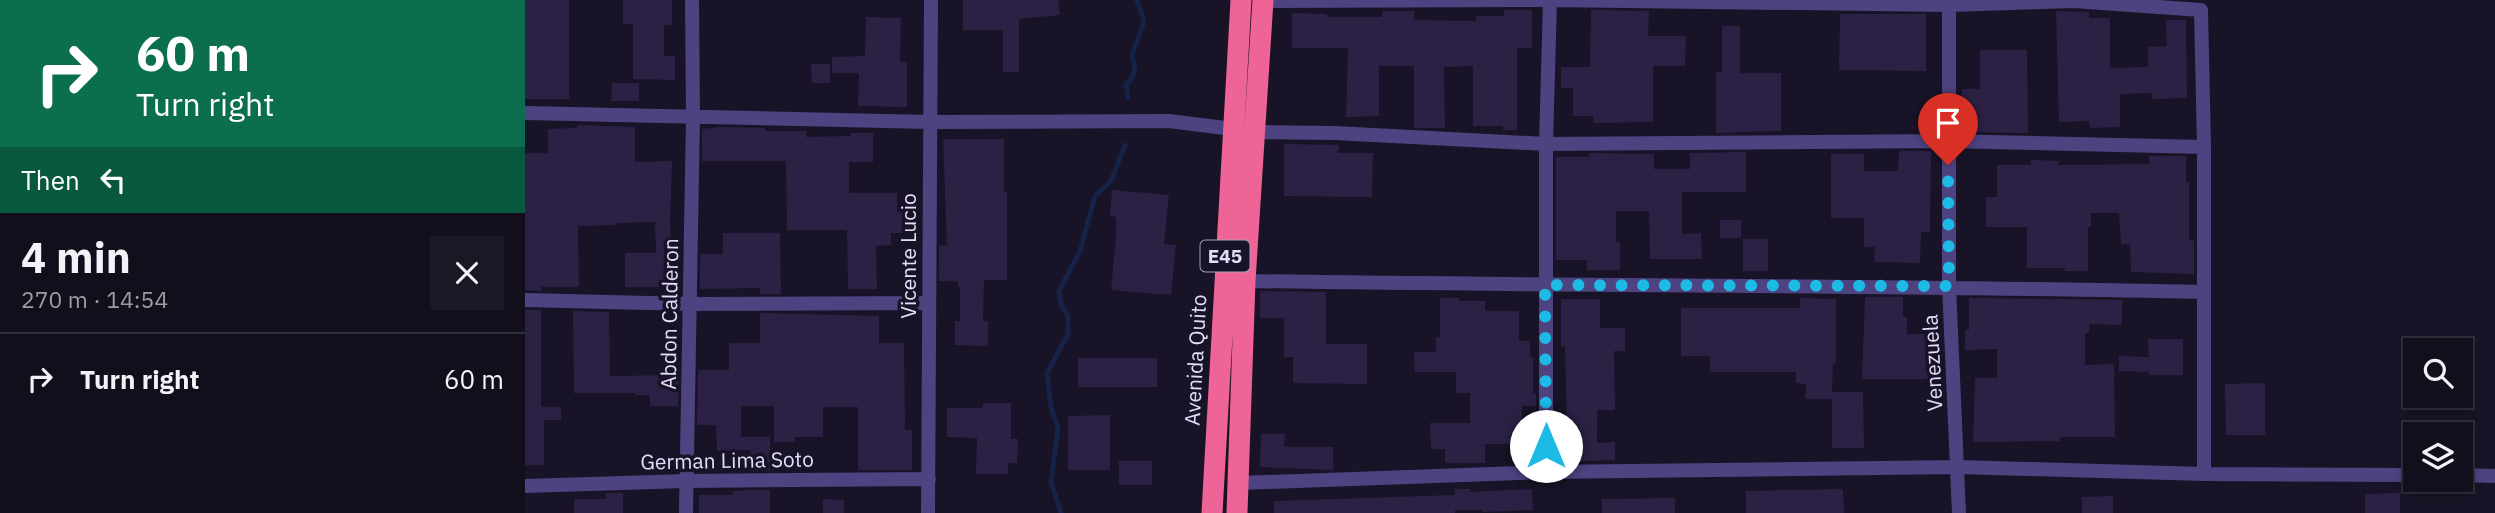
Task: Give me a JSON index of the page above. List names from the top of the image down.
{
  "streets": {
    "highway": ["E45", "Avenida Quito"],
    "street": [
      "Vicente Lucio",
      "Abdon Calderon",
      "Venezuela",
      "German Lima Soto"
    ]
  },
  "crossings": [
    ["Vicente Lucio", "German Lima Soto"],
    ["Abdon Calderon", "German Lima Soto"]
  ],
  "page": {
    "turn": ["60 m", "Turn right"],
    "then": "Then",
    "heading": ["4 min", "270 m · 14:54"],
    "list": [
      {
        "name": "Turn right",
        "value": "60 m"
      }
    ]
  }
}
